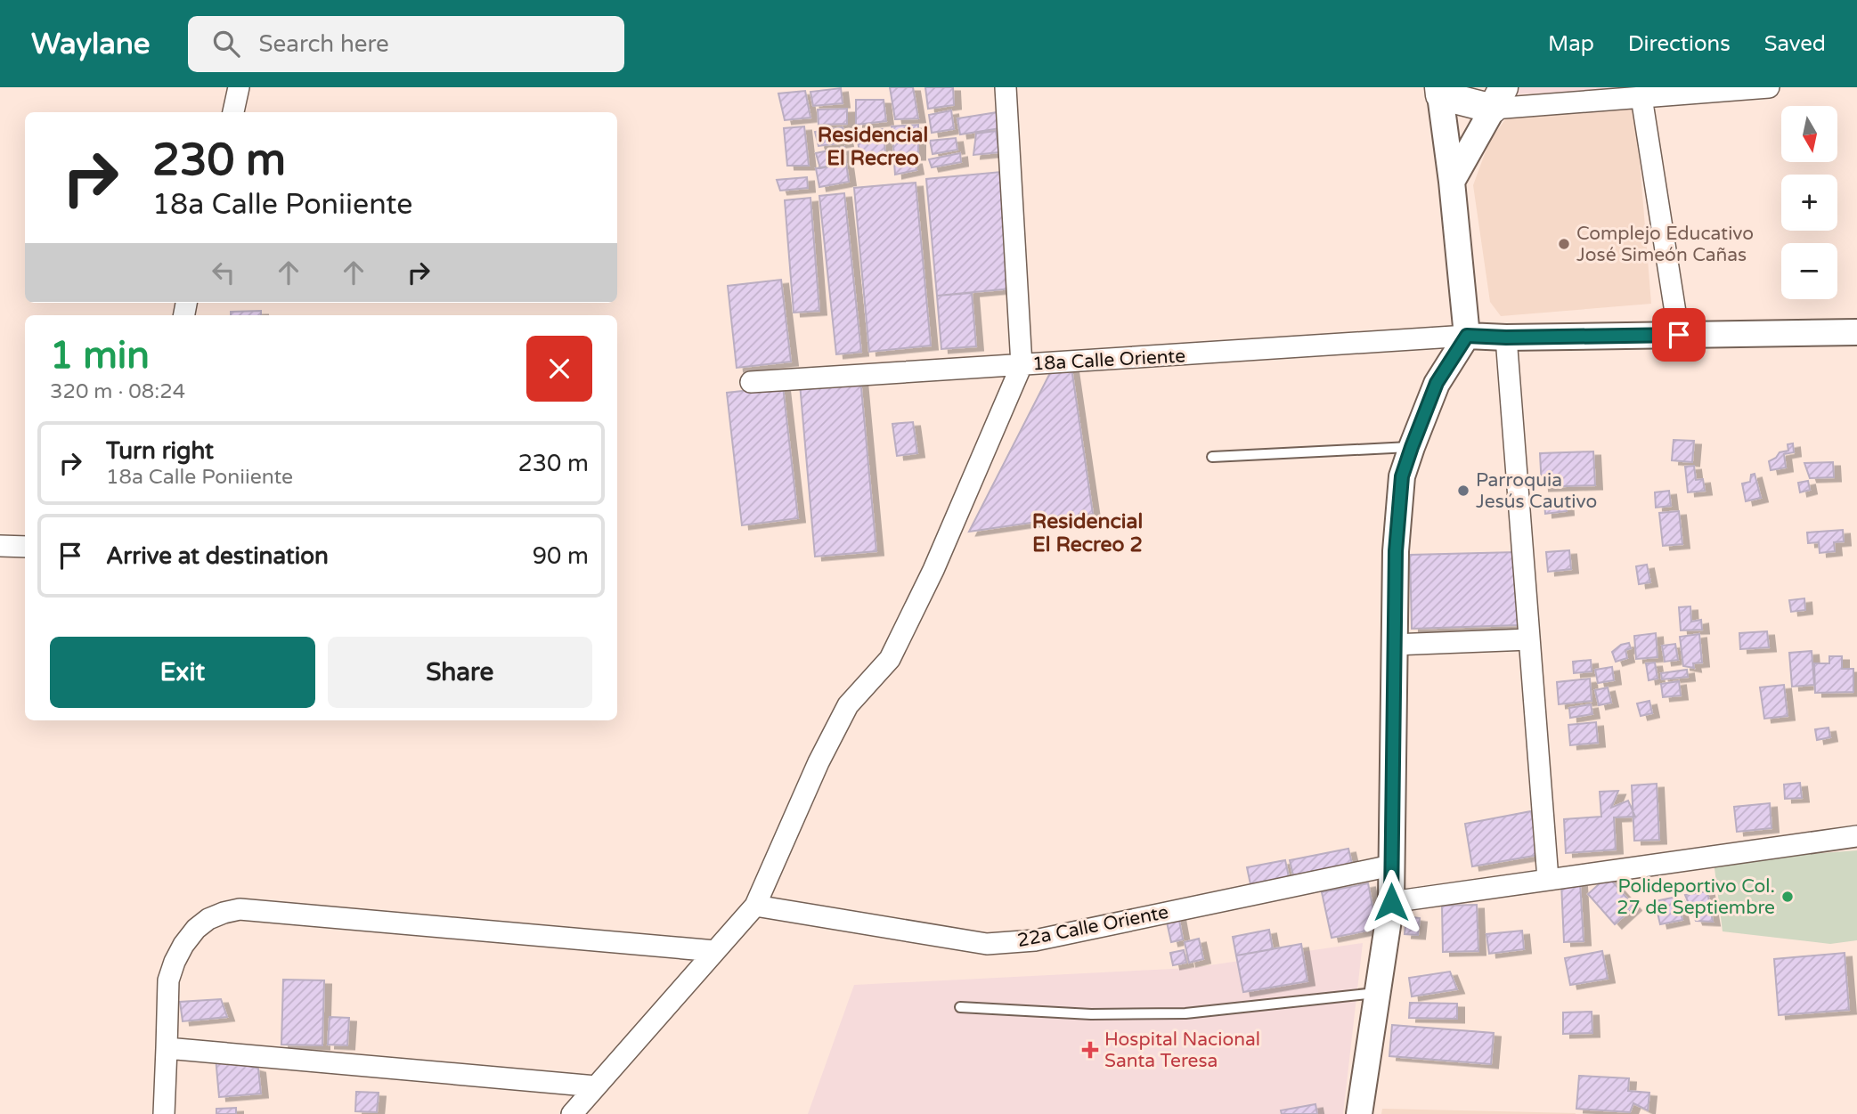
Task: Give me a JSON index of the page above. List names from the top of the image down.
{
  "streets": {
    "street": ["18a Calle Oriente", "22a Calle Oriente"]
  },
  "districts": ["Residencial El Recreo", "Residencial El Recreo 2"],
  "places": {
    "other": ["Complejo Educativo José Simeón Cañas", "Parroquia Jesús Cautivo", "Polideportivo Col. 27 de Septiembre"],
    "health": ["Hospital Nacional Santa Teresa"]
  },
  "north": "bottom",
  "page": {
    "header": "Waylane",
    "search": "Search here",
    "nav": ["Map", "Directions", "Saved"],
    "map_buttons": ["+", "−"],
    "turn": ["230 m", "18a Calle Poniiente"],
    "heading": ["1 min", "320 m · 08:24"],
    "list": [
      {
        "name": "Turn right",
        "note": "18a Calle Poniiente",
        "value": "230 m"
      },
      {
        "name": "Arrive at destination",
        "value": "90 m"
      }
    ],
    "buttons": ["Exit", "Share"]
  }
}
